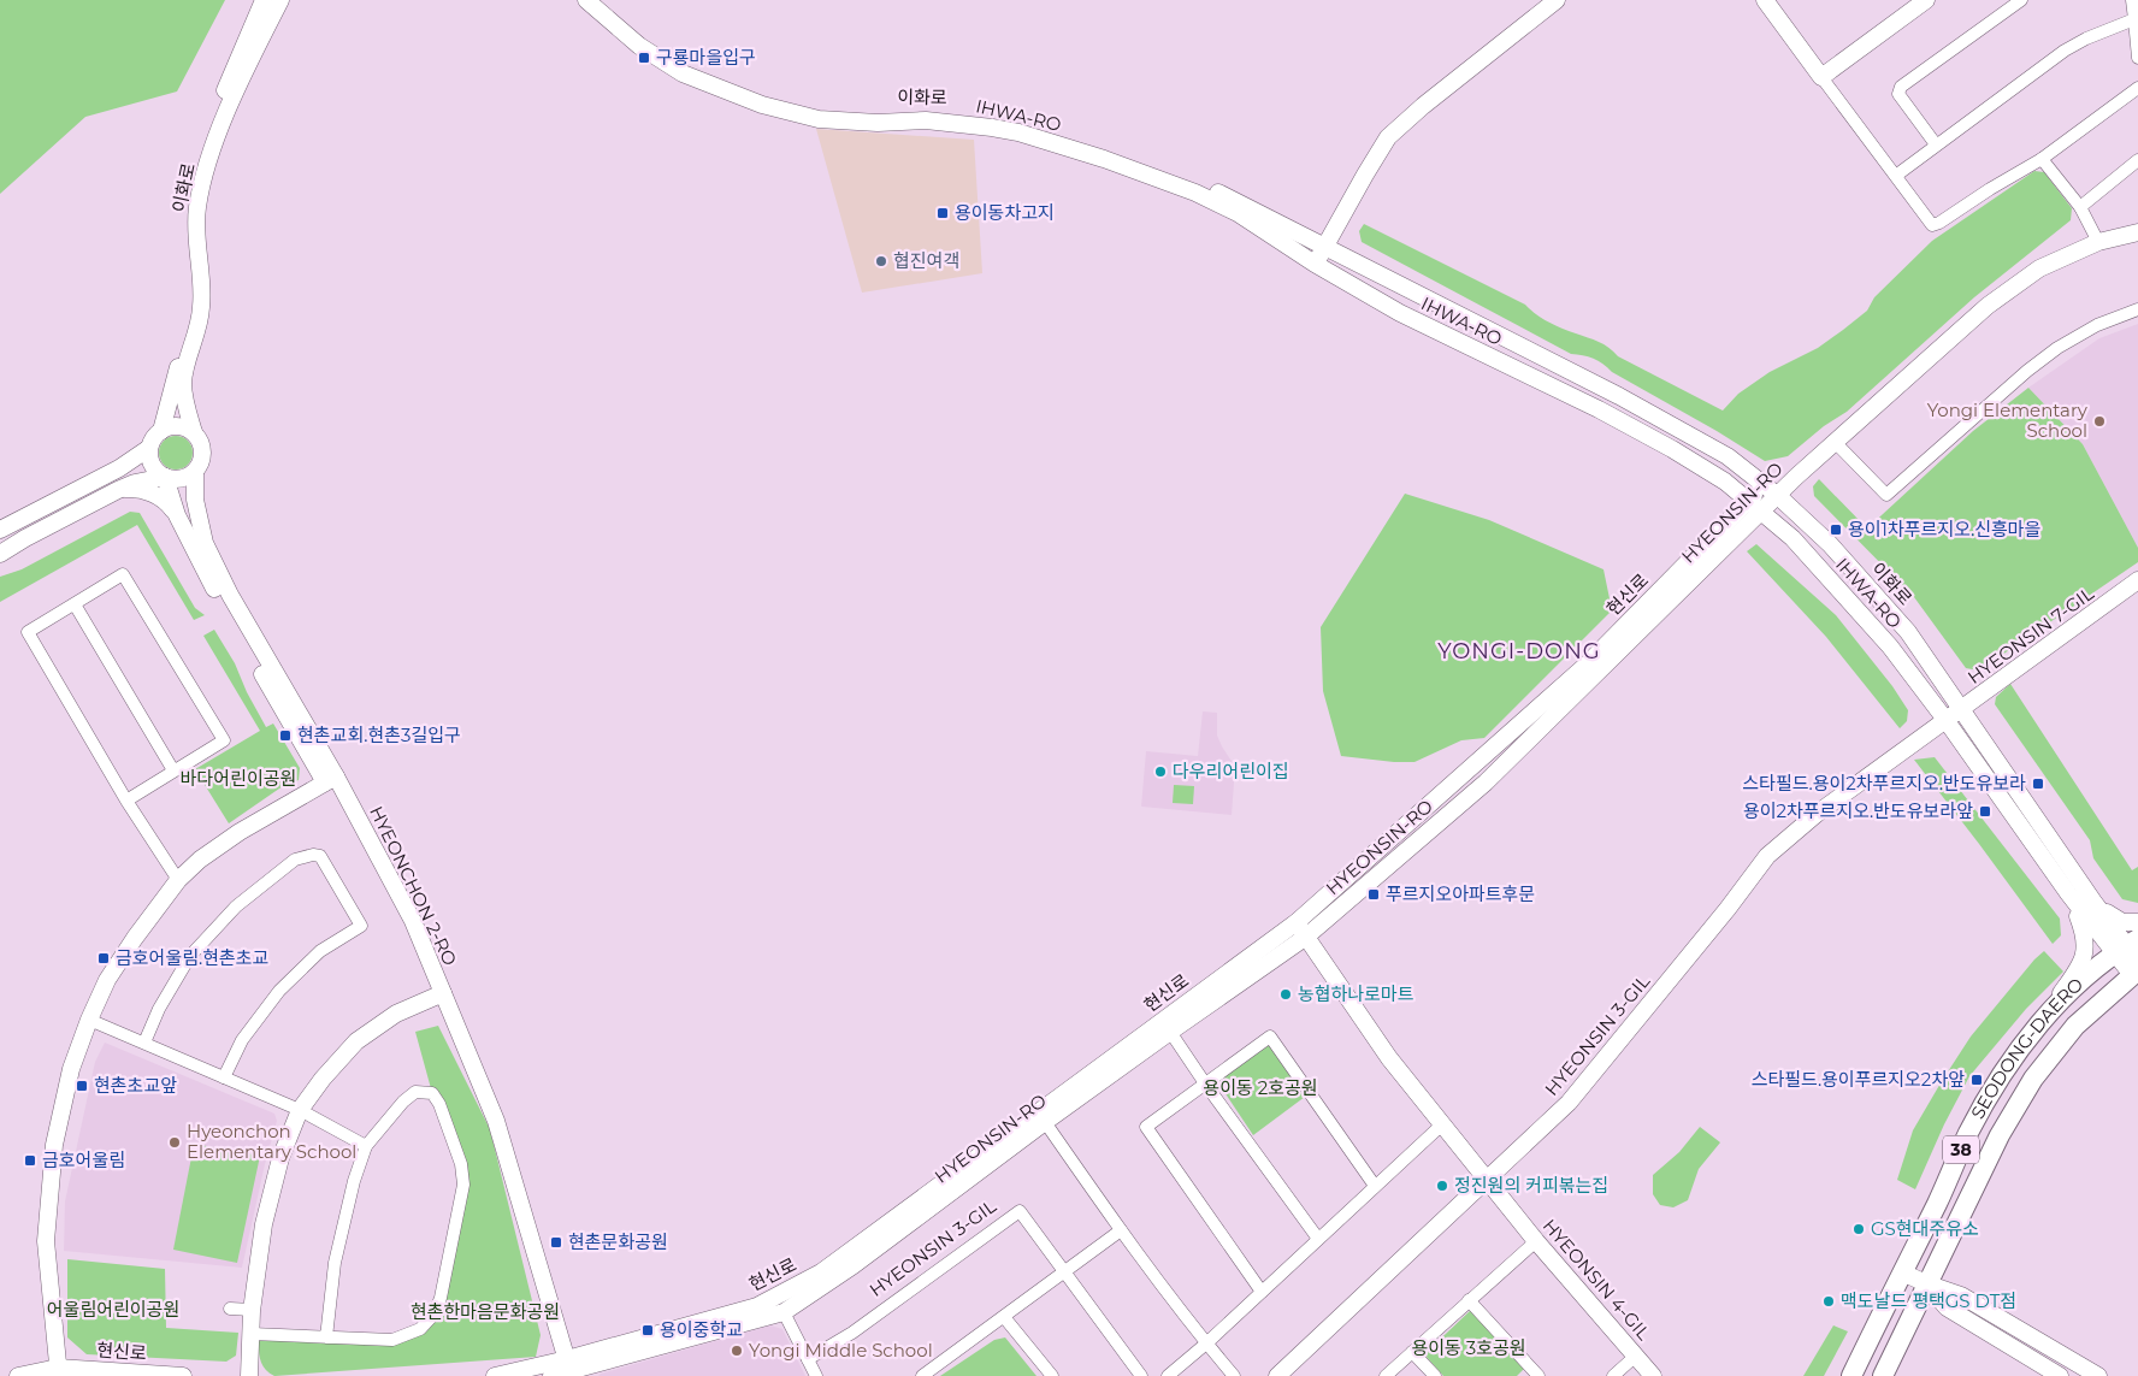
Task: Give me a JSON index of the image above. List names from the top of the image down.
{
  "streets": {
    "main road": ["SEODONG-DAERO", "38"],
    "street": [
      "이화로",
      "IHWA-RO",
      "HYEONSIN-RO",
      "현신로",
      "HYEONSIN 7-GIL",
      "HYEONCHON 2-RO",
      "HYEONSIN 3-GIL",
      "HYEONSIN 4-GIL"
    ]
  },
  "crossings": [
    ["이화로", "IHWA-RO"],
    ["이화로", "HYEONSIN-RO"],
    ["이화로", "현신로"],
    ["이화로", "HYEONSIN 7-GIL"],
    ["이화로", "HYEONCHON 2-RO"],
    ["이화로", "SEODONG-DAERO"],
    ["IHWA-RO", "HYEONSIN-RO"],
    ["IHWA-RO", "현신로"],
    ["IHWA-RO", "HYEONSIN 7-GIL"],
    ["IHWA-RO", "HYEONSIN 3-GIL"],
    ["IHWA-RO", "SEODONG-DAERO"],
    ["HYEONSIN-RO", "현신로"],
    ["HYEONSIN-RO", "HYEONCHON 2-RO"],
    ["HYEONSIN-RO", "HYEONSIN 4-GIL"],
    ["현신로", "HYEONCHON 2-RO"],
    ["현신로", "HYEONSIN 4-GIL"],
    ["HYEONSIN 7-GIL", "HYEONSIN 3-GIL"],
    ["HYEONSIN 3-GIL", "HYEONSIN 4-GIL"]
  ],
  "districts": ["YONGI-DONG"],
  "parks": [
    "바다어린이공원",
    "용이동 2호공원",
    "어울림어린이공원",
    "현촌한마음문화공원",
    "용이동 3호공원"
  ],
  "places": {
    "transit": [
      "구룡마을입구",
      "용이동차고지",
      "용이1차푸르지오.신흥마을",
      "현촌교회.현촌3길입구",
      "스타필드.용이2차푸르지오.반도유보라",
      "용이2차푸르지오.반도유보라앞",
      "푸르지오아파트후문",
      "금호어울림.현촌초교",
      "스타필드.용이푸르지오2차앞",
      "현촌초교앞",
      "금호어울림",
      "현촌문화공원",
      "용이중학교"
    ],
    "other": [
      "협진여객",
      "Yongi Elementary School",
      "다우리어린이집",
      "농협하나로마트",
      "Hyeonchon Elementary School",
      "정진원의 커피볶는집",
      "GS현대주유소",
      "맥도날드 평택GS DT점",
      "Yongi Middle School"
    ]
  }
}
